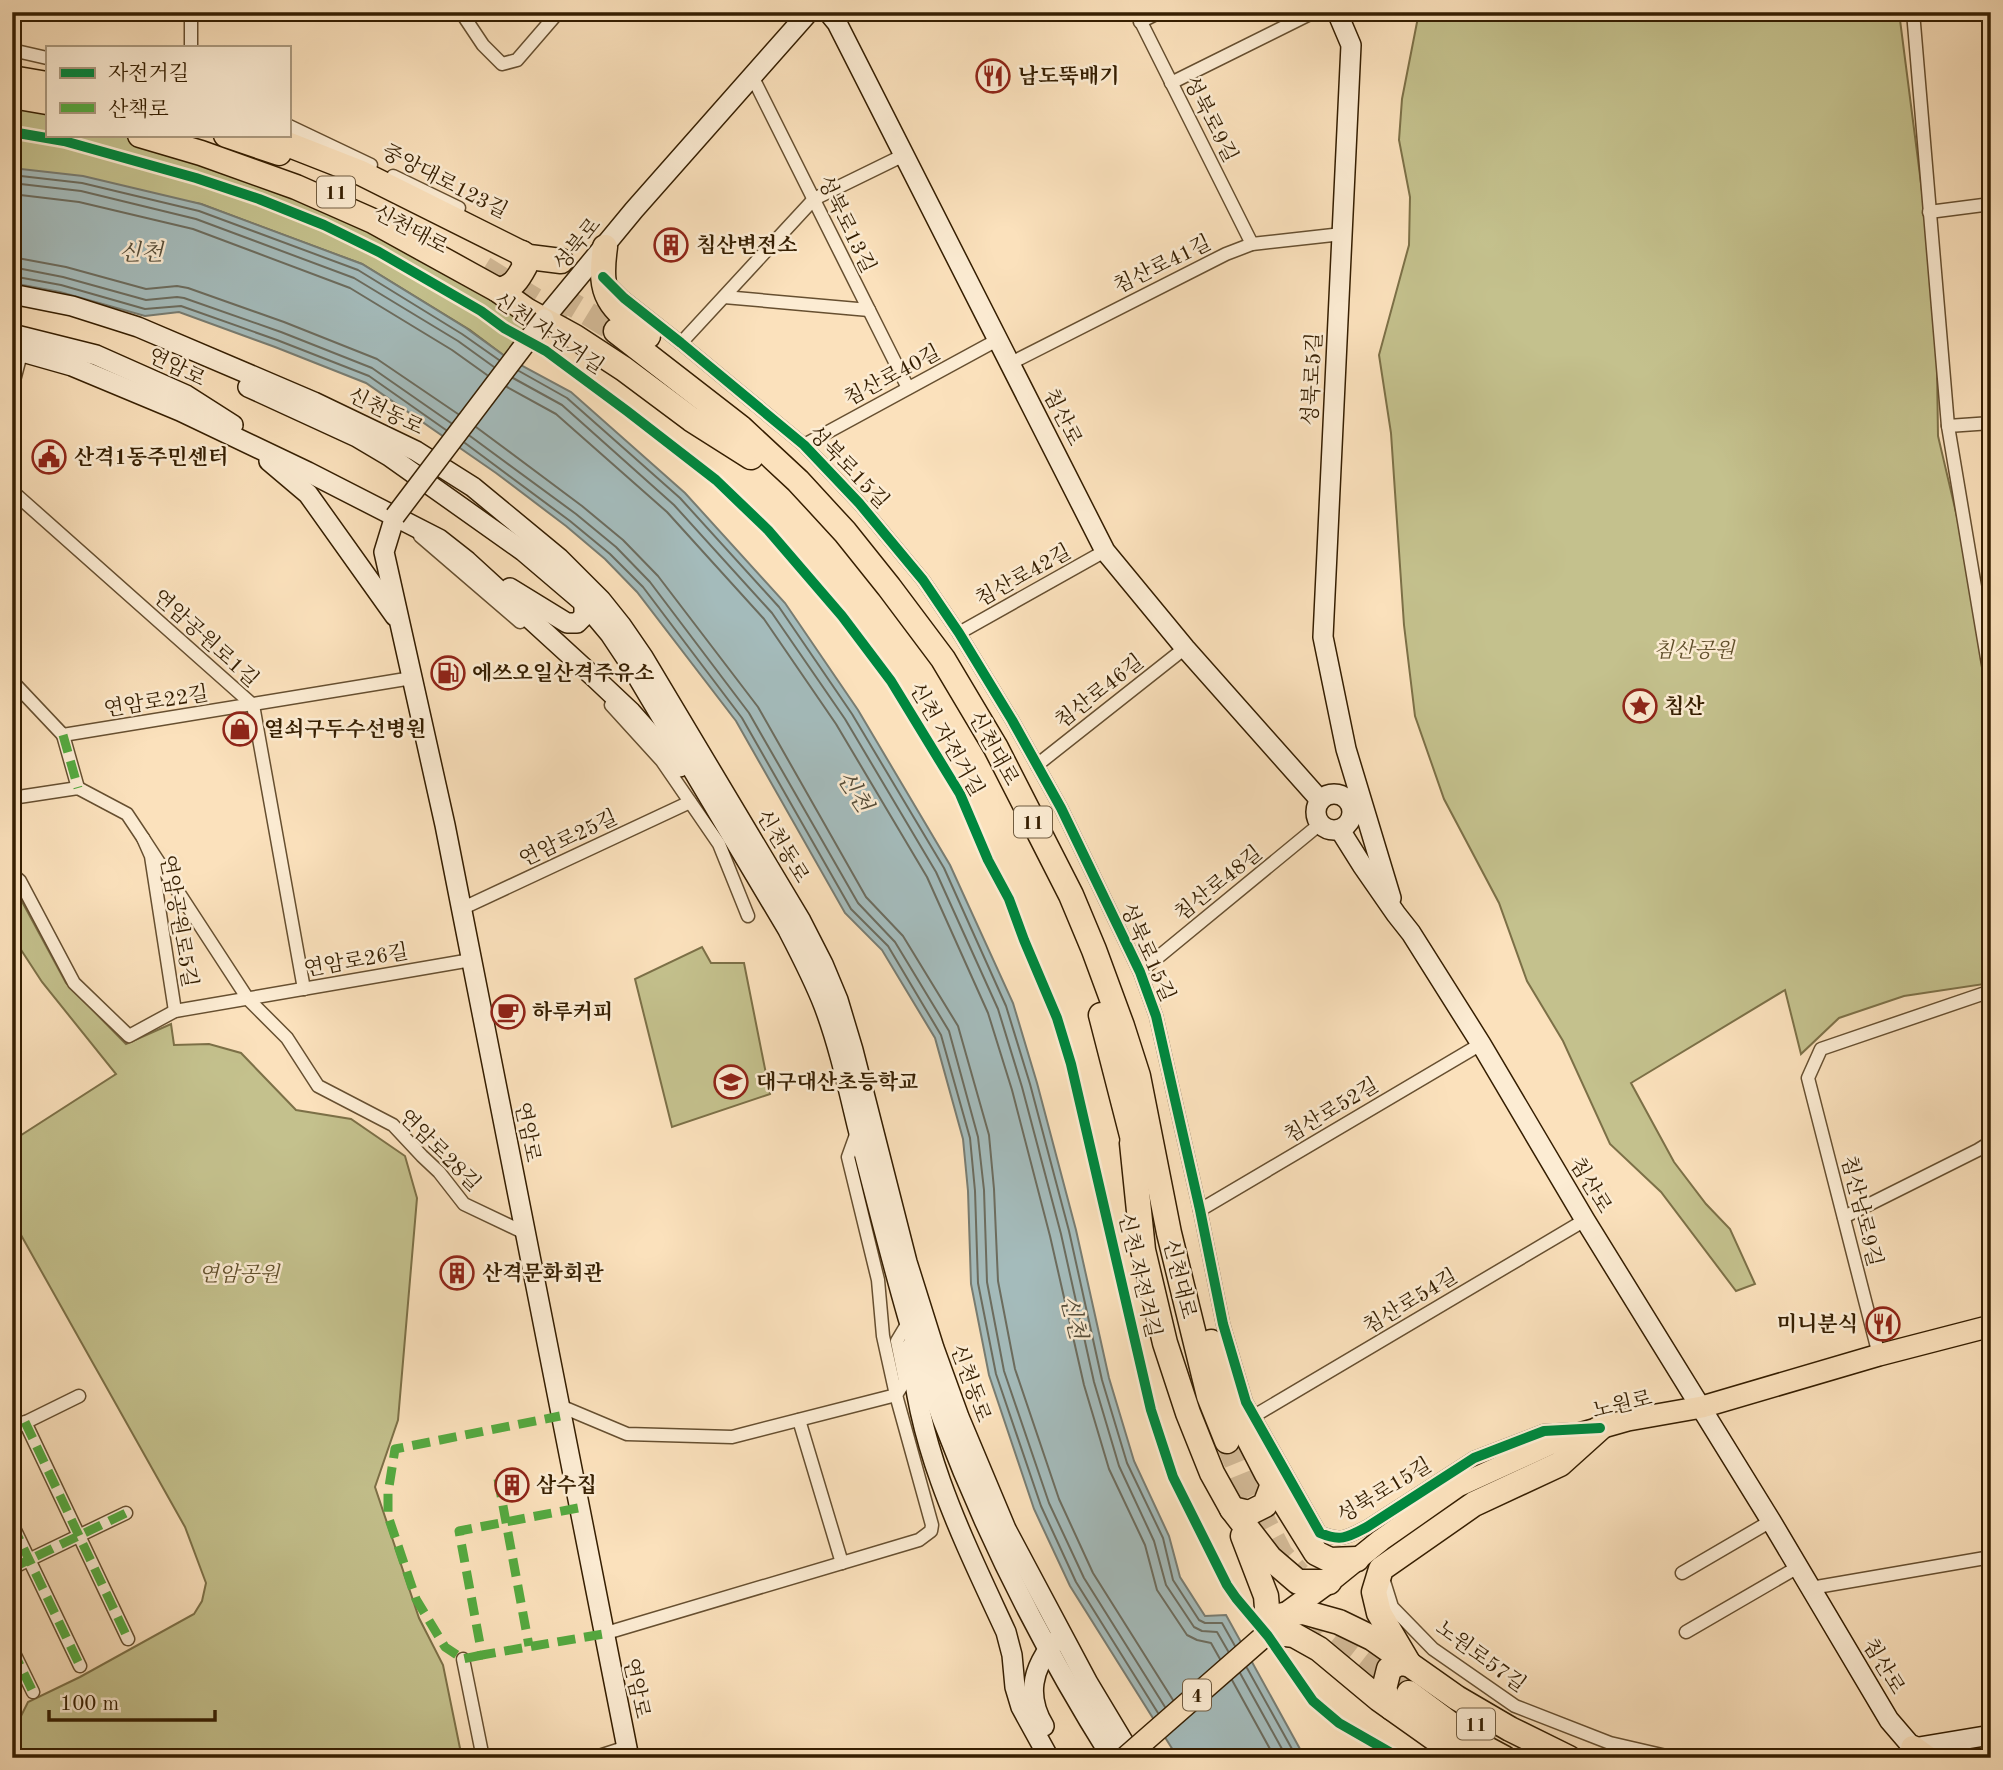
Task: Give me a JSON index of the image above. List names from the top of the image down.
{
  "streets": {
    "highway": ["11", "신천대로"],
    "main road": [
      "성북로",
      "연암로",
      "성북로5길",
      "신천동로",
      "침산로",
      "노원로",
      "4"
    ],
    "street": [
      "성북로9길",
      "중앙대로123길",
      "성북로13길",
      "침산로41길",
      "침산로40길",
      "성북로15길",
      "침산로42길",
      "연암공원로1길",
      "침산로46길",
      "연암로22길",
      "연암로25길",
      "침산로48길",
      "연암공원로5길",
      "연암로26길",
      "침산로52길",
      "연암로28길",
      "침산남로9길",
      "침산로54길",
      "노원로57길"
    ],
    "cycle path": ["신천 자전거길"]
  },
  "crossings": [
    ["성북로9길", "침산로41길"],
    ["중앙대로123길", "성북로"],
    ["중앙대로123길", "성북로15길"],
    ["성북로13길", "성북로"],
    ["성북로13길", "침산로40길"],
    ["성북로", "연암로"],
    ["성북로", "성북로15길"],
    ["침산로41길", "성북로5길"],
    ["침산로41길", "침산로"],
    ["연암로", "연암로22길"],
    ["연암로", "연암로25길"],
    ["연암로", "연암로26길"],
    ["연암로", "연암로28길"],
    ["침산로40길", "침산로"],
    ["침산로40길", "성북로15길"],
    ["신천동로", "연암로25길"],
    ["침산로", "침산로42길"],
    ["침산로", "침산로46길"],
    ["침산로", "침산로48길"],
    ["침산로", "침산로52길"],
    ["침산로", "침산로54길"],
    ["침산로", "노원로"],
    ["성북로15길", "침산로42길"],
    ["성북로15길", "침산로46길"],
    ["성북로15길", "침산로48길"],
    ["성북로15길", "침산로52길"],
    ["성북로15길", "침산로54길"],
    ["성북로15길", "노원로"],
    ["연암공원로1길", "연암로22길"],
    ["연암공원로1길", "연암로26길"],
    ["연암공원로5길", "연암로26길"],
    ["연암공원로5길", "연암로28길"],
    ["연암로26길", "연암로28길"],
    ["침산남로9길", "노원로"],
    ["노원로", "4"]
  ],
  "water": ["신천"],
  "parks": ["침산공원", "연암공원"],
  "places": {
    "restaurant": ["남도뚝배기", "미니분식"],
    "building": ["침산변전소", "산격문화회관", "삼수집"],
    "public building": ["산격1동주민센터"],
    "fuel station": ["에쓰오일산격주유소"],
    "place": ["침산"],
    "shop": ["열쇠구두수선병원"],
    "cafe": ["하루커피"],
    "school or university": ["대구대산초등학교"]
  },
  "legend": ["자전거길", "산책로"],
  "scale_bar": "100 m"
}
